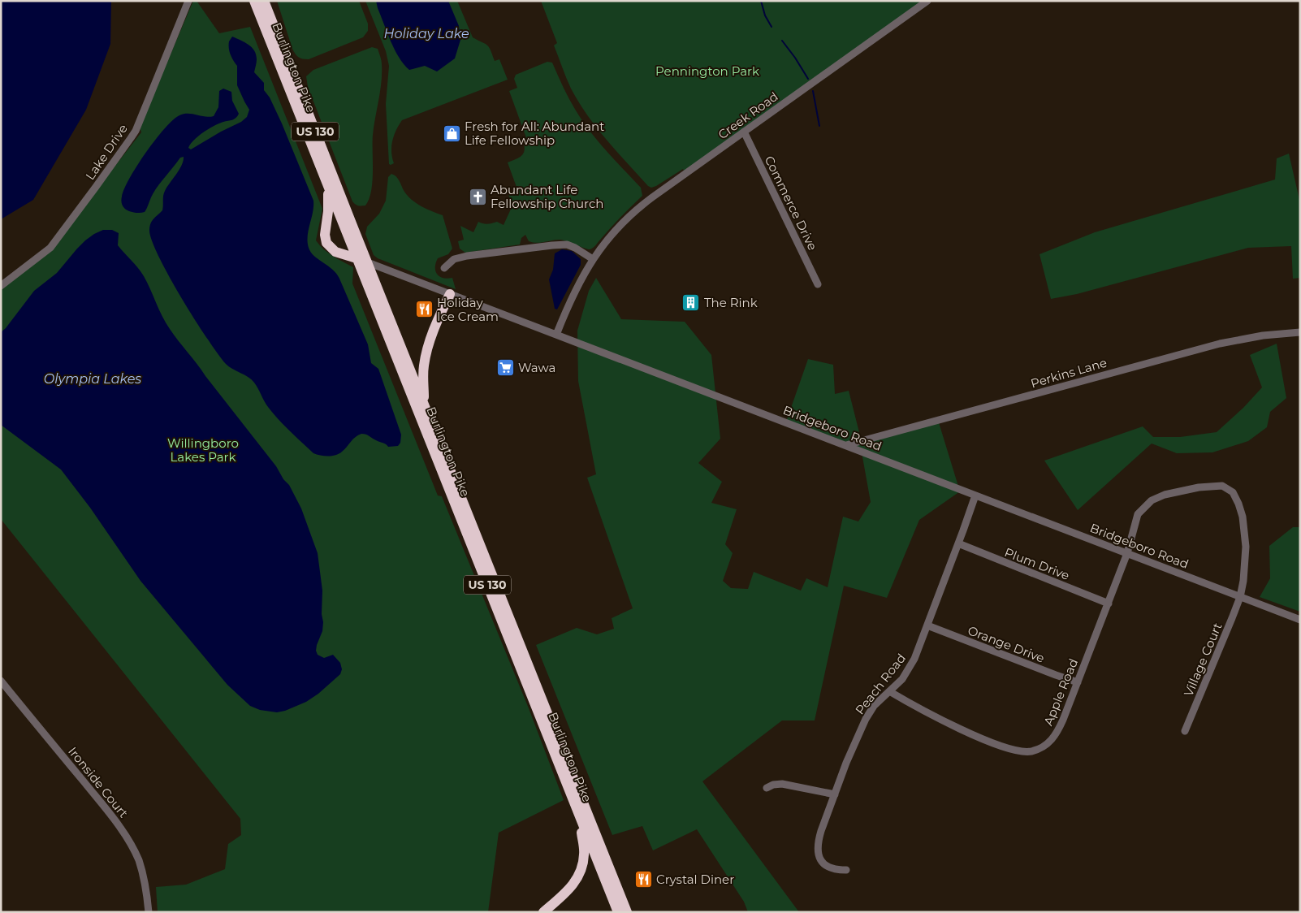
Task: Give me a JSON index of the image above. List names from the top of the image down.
{
  "streets": {
    "highway": ["Burlington Pike", "US 130"],
    "street": [
      "Creek Road",
      "Lake Drive",
      "Commerce Drive",
      "Perkins Lane",
      "Bridgeboro Road",
      "Plum Drive",
      "Orange Drive",
      "Village Court",
      "Peach Road",
      "Apple Road",
      "Ironside Court"
    ]
  },
  "crossings": [
    ["Burlington Pike", "Bridgeboro Road"],
    ["Creek Road", "Commerce Drive"],
    ["Creek Road", "Bridgeboro Road"],
    ["Perkins Lane", "Bridgeboro Road"],
    ["Bridgeboro Road", "Village Court"],
    ["Bridgeboro Road", "Peach Road"],
    ["Bridgeboro Road", "Apple Road"],
    ["Plum Drive", "Peach Road"],
    ["Plum Drive", "Apple Road"],
    ["Orange Drive", "Peach Road"],
    ["Orange Drive", "Apple Road"],
    ["Village Court", "Apple Road"],
    ["Peach Road", "Apple Road"]
  ],
  "water": ["Holiday Lake", "Olympia Lakes"],
  "parks": ["Pennington Park", "Willingboro Lakes Park"],
  "places": {
    "shop": ["Fresh for All: Abundant Life Fellowship"],
    "church": ["Abundant Life Fellowship Church"],
    "building": ["The Rink"],
    "restaurant": ["Holiday Ice Cream", "Crystal Diner"],
    "supermarket": ["Wawa"]
  }
}
